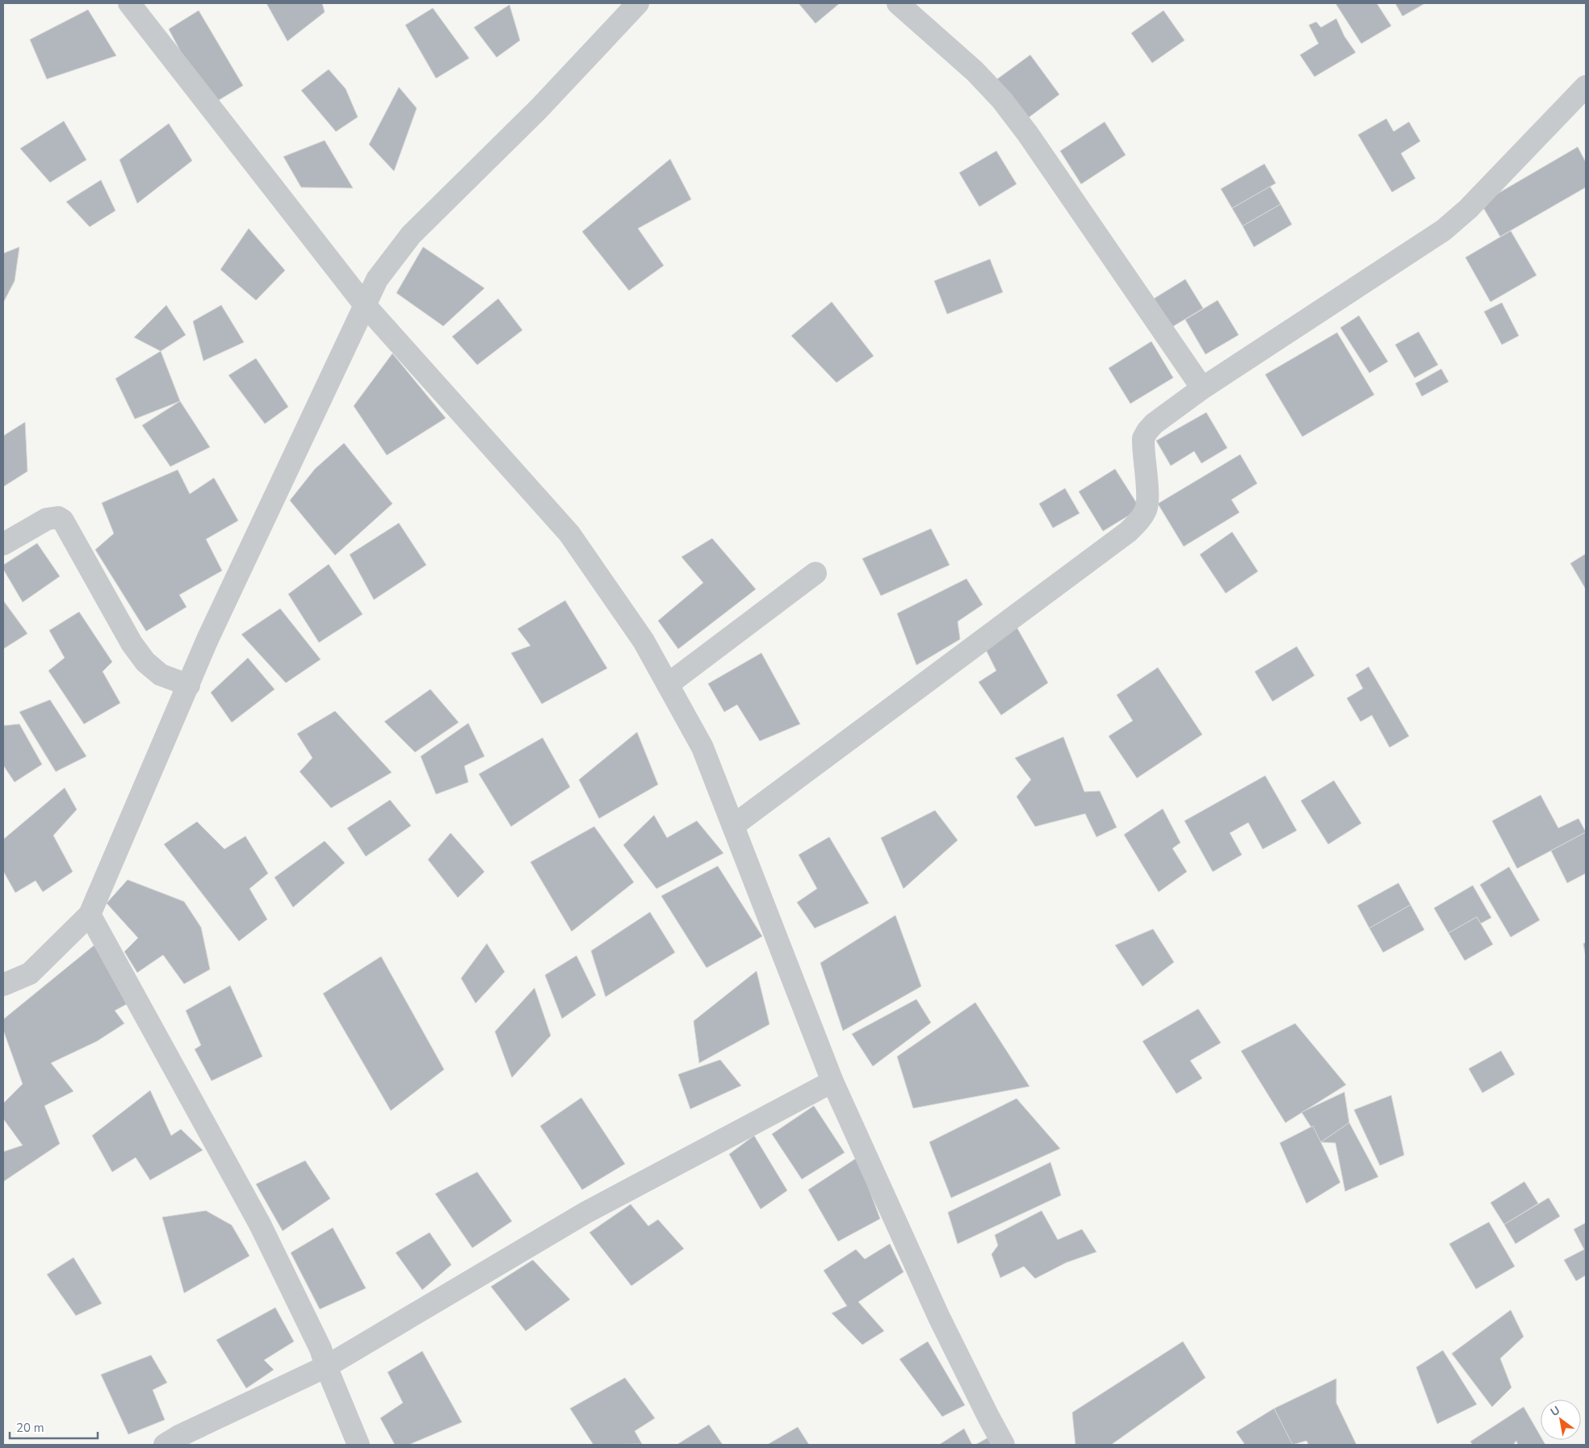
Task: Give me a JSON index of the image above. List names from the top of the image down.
{
  "scale_bar": "20 m",
  "north": "top left"
}
